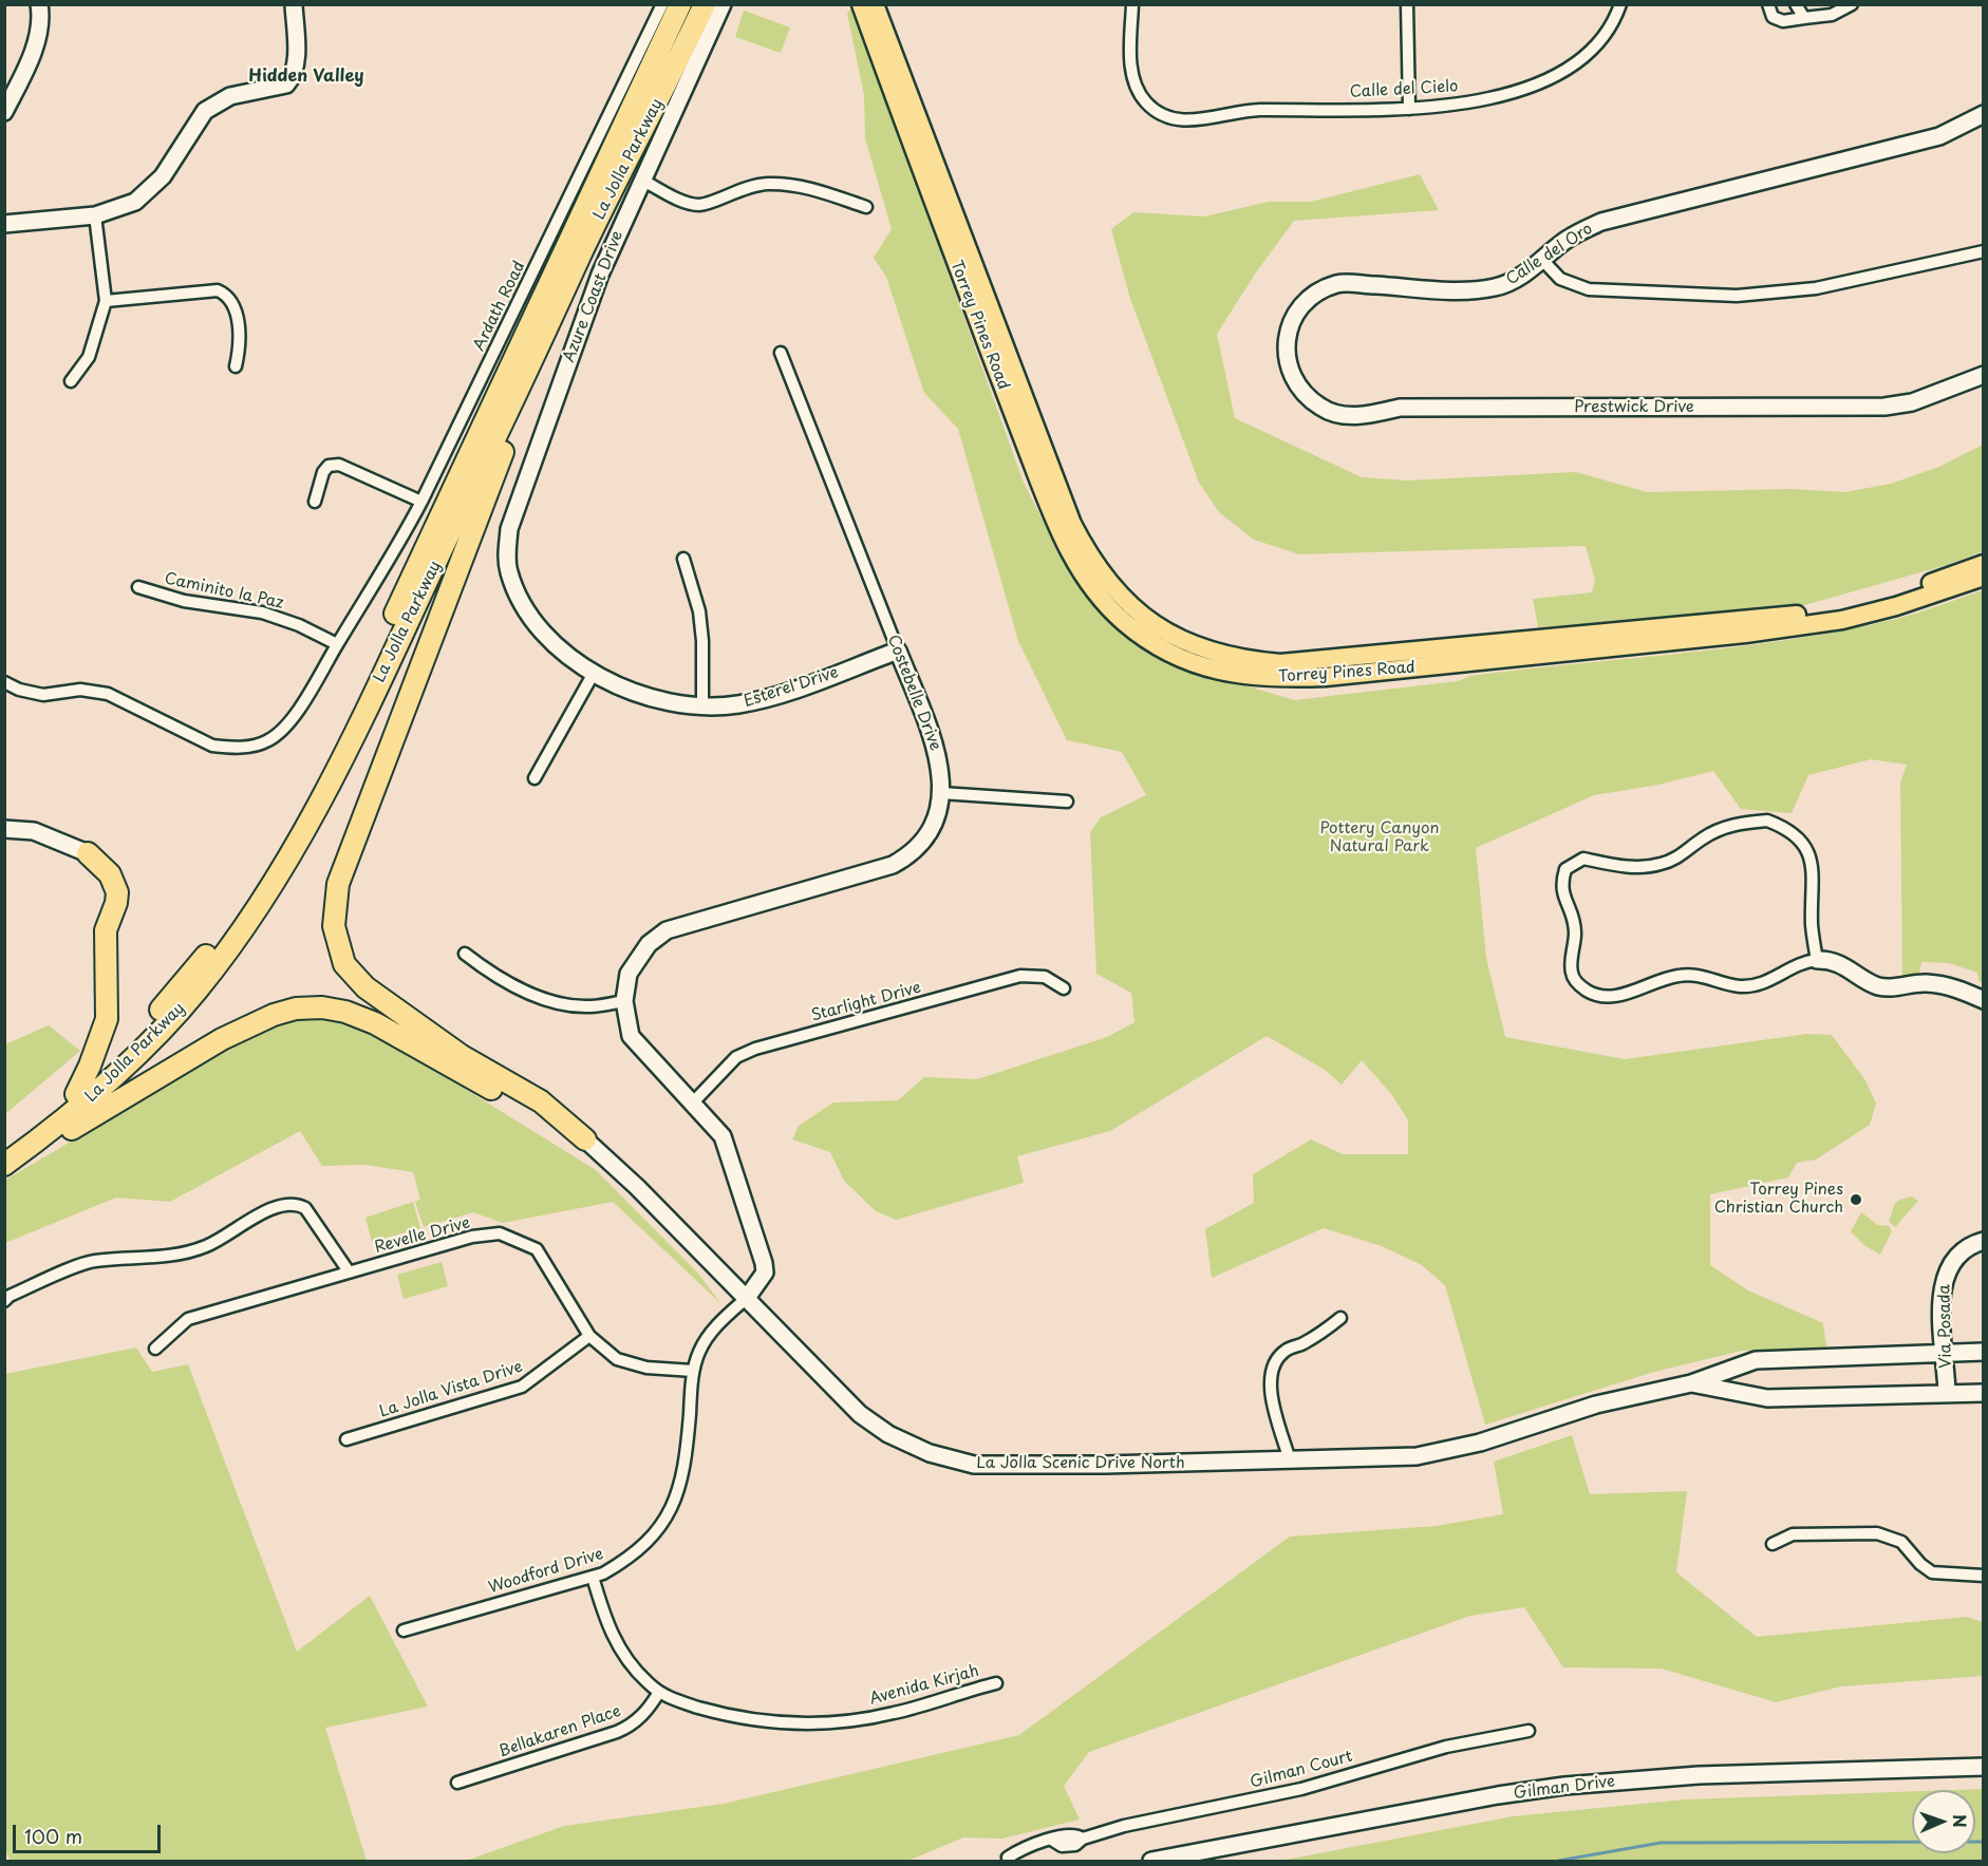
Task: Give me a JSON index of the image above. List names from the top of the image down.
{
  "streets": {
    "highway": ["La Jolla Parkway"],
    "main road": ["Torrey Pines Road"],
    "street": [
      "Calle del Cielo",
      "Calle del Oro",
      "Azure Coast Drive",
      "Ardath Road",
      "Prestwick Drive",
      "Caminito la Paz",
      "Esterel Drive",
      "Costebelle Drive",
      "Starlight Drive",
      "Revelle Drive",
      "Via Posada",
      "La Jolla Vista Drive",
      "La Jolla Scenic Drive North",
      "Woodford Drive",
      "Avenida Kirjah",
      "Bellakaren Place",
      "Gilman Court",
      "Gilman Drive"
    ]
  },
  "crossings": [
    ["La Jolla Parkway", "Ardath Road"],
    ["Calle del Oro", "Prestwick Drive"],
    ["Azure Coast Drive", "Esterel Drive"],
    ["Ardath Road", "Caminito la Paz"],
    ["Esterel Drive", "Costebelle Drive"],
    ["Revelle Drive", "La Jolla Vista Drive"],
    ["Revelle Drive", "Woodford Drive"],
    ["Via Posada", "La Jolla Scenic Drive North"],
    ["La Jolla Scenic Drive North", "Woodford Drive"],
    ["Woodford Drive", "Avenida Kirjah"],
    ["Avenida Kirjah", "Bellakaren Place"]
  ],
  "districts": ["Hidden Valley"],
  "parks": ["Pottery Canyon Natural Park"],
  "places": ["Torrey Pines Christian Church"],
  "scale_bar": "100 m",
  "north": "right"
}
